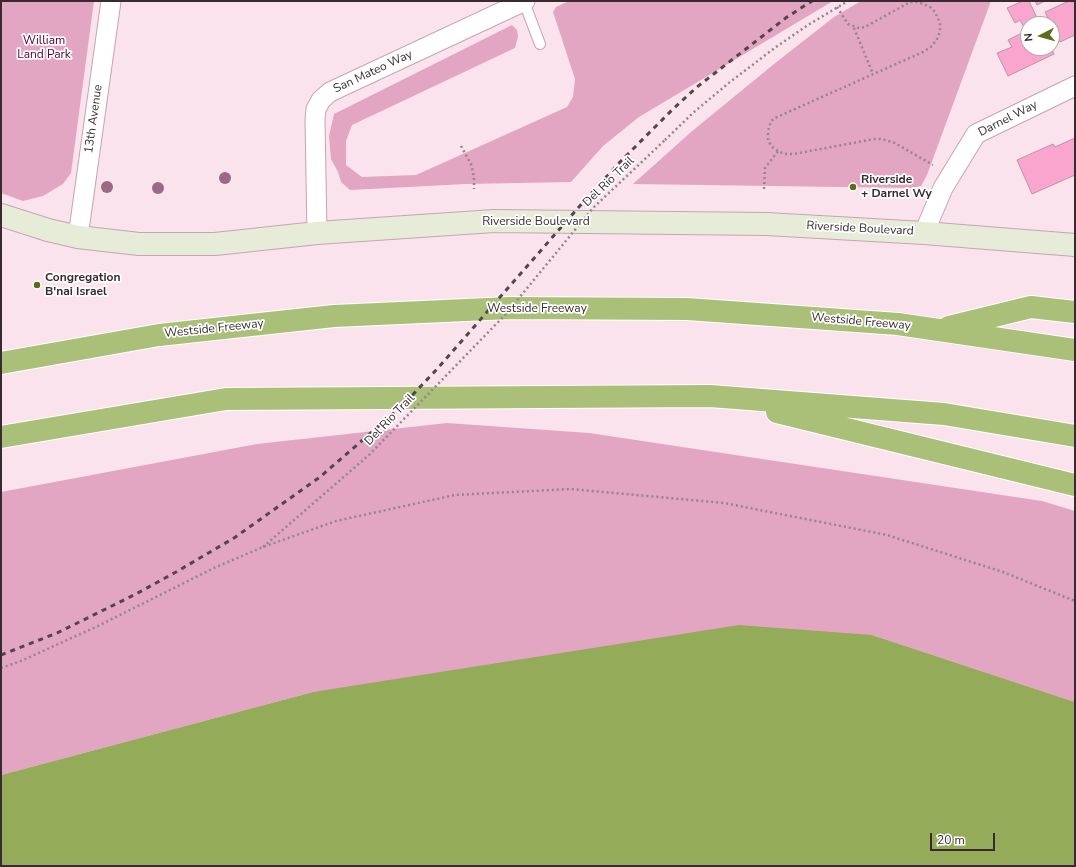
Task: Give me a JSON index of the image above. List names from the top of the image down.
{
  "streets": {
    "highway": ["Westside Freeway"],
    "main road": ["Riverside Boulevard"],
    "street": ["San Mateo Way", "13th Avenue", "Darnel Way"],
    "path": ["Del Rio Trail"]
  },
  "crossings": [
    ["San Mateo Way", "Riverside Boulevard"],
    ["13th Avenue", "Riverside Boulevard"],
    ["Darnel Way", "Riverside Boulevard"]
  ],
  "parks": ["William Land Park"],
  "places": ["Riverside + Darnel Wy", "Congregation B'nai Israel"],
  "scale_bar": "20 m",
  "north": "left"
}
